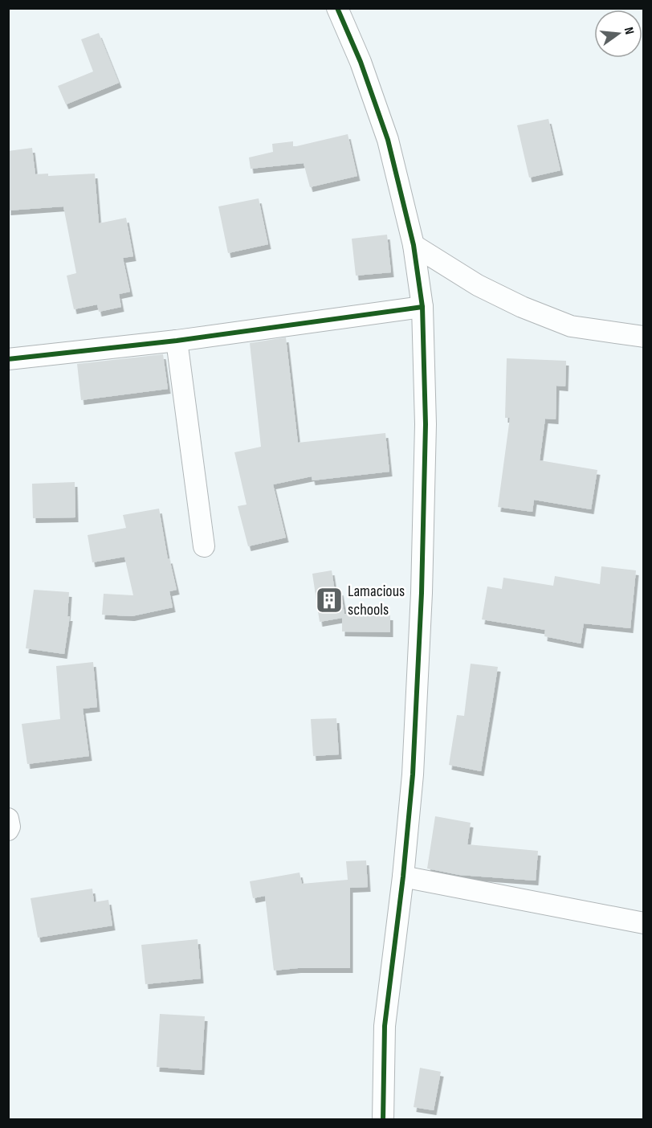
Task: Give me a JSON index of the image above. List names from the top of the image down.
{
  "places": {
    "building": ["Lamacious schools"]
  },
  "north": "right"
}
